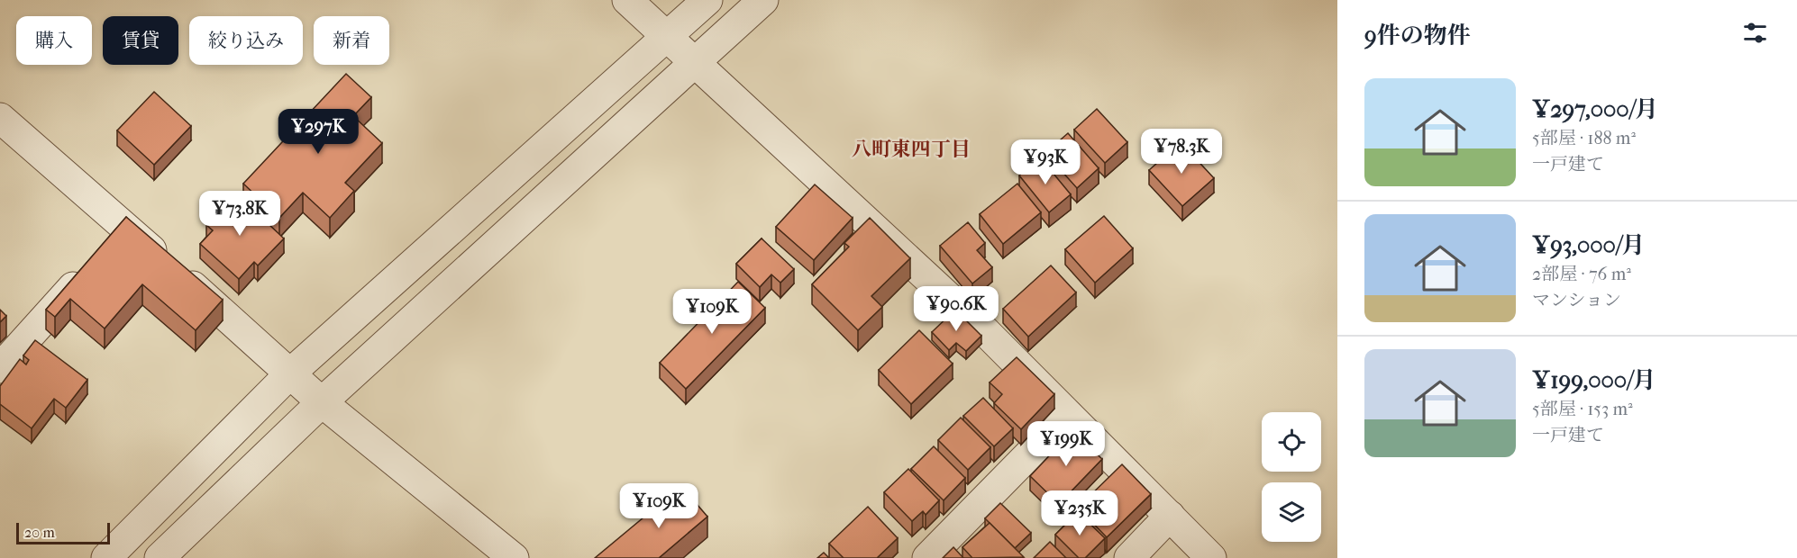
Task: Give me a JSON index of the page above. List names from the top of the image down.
{
  "districts": ["八町東四丁目"],
  "scale_bar": "20 m",
  "page": {
    "heading": "9件の物件",
    "chip": [
      "購入",
      "賃貸",
      "絞り込み",
      "新着"
    ],
    "list": [
      {
        "name": "¥297,000/月",
        "note": "5部屋 · 188 m² · 一戸建て"
      },
      {
        "name": "¥93,000/月",
        "note": "2部屋 · 76 m² · マンション"
      },
      {
        "name": "¥199,000/月",
        "note": "5部屋 · 153 m² · 一戸建て"
      }
    ],
    "price": [
      "¥297K",
      "¥78.3K",
      "¥93K",
      "¥73.8K",
      "¥90.6K",
      "¥109K",
      "¥199K",
      "¥109K",
      "¥235K"
    ],
    "scale": "20 m"
  }
}
